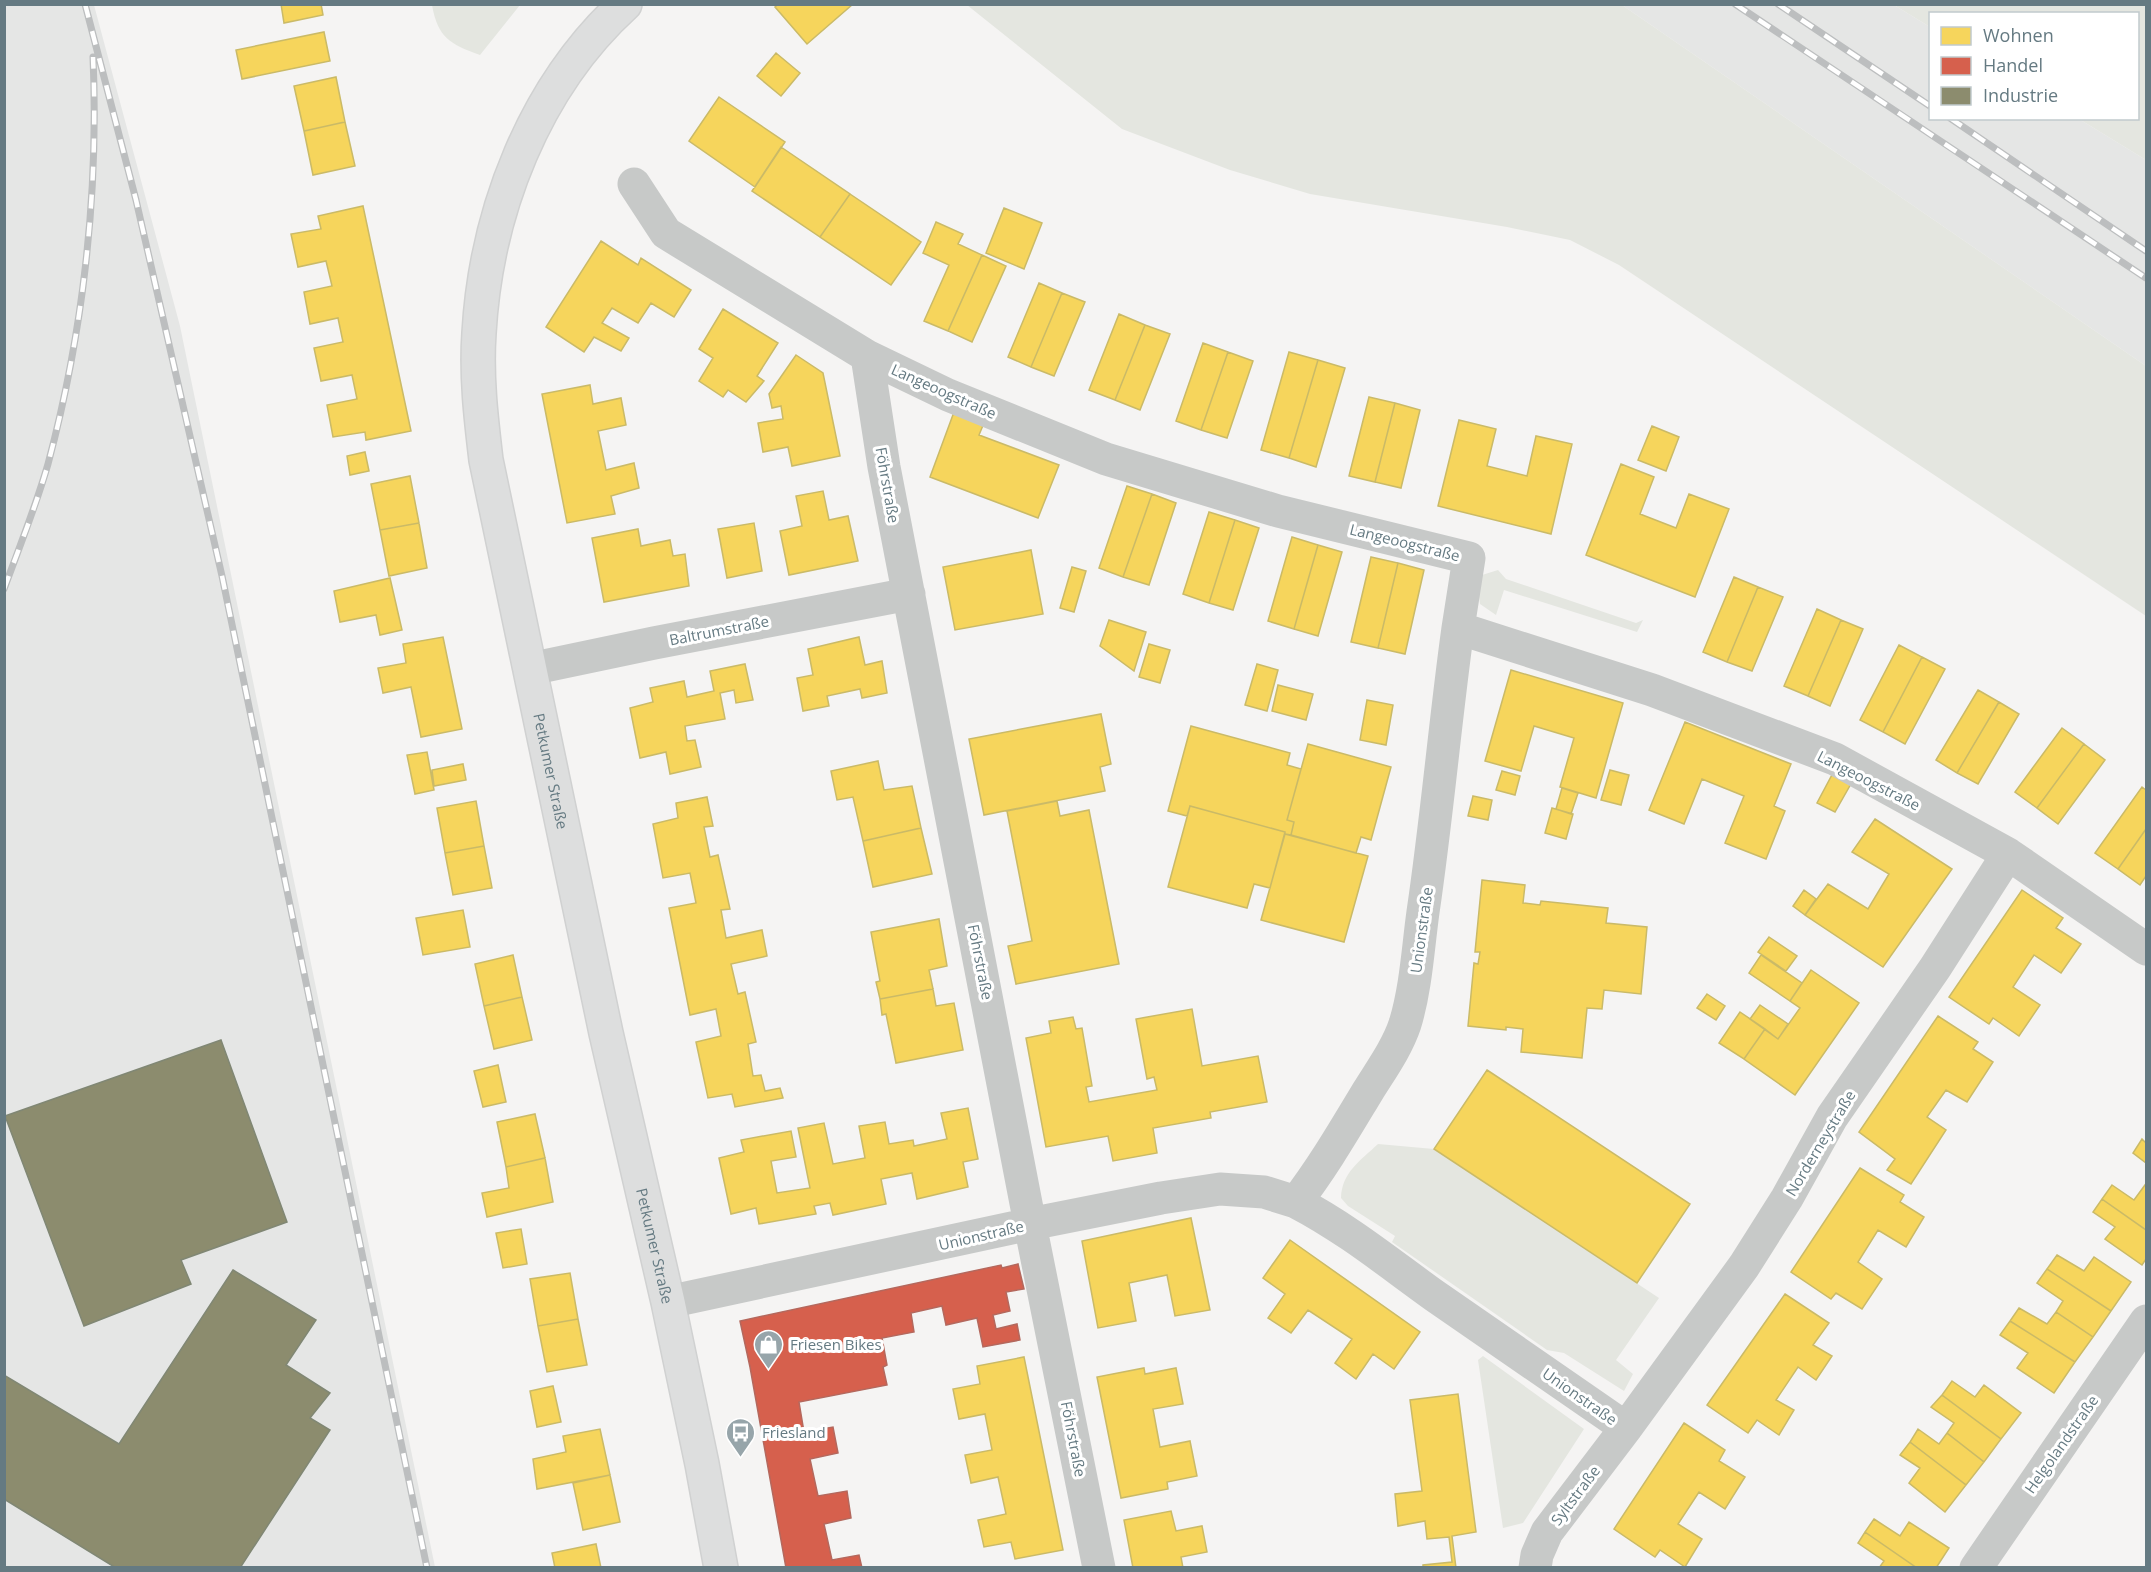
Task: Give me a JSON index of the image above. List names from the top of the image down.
{
  "streets": {
    "main road": ["Petkumer Straße"],
    "street": [
      "Langeoogstraße",
      "Föhrstraße",
      "Baltrumstraße",
      "Unionstraße",
      "Norderneystraße",
      "Helgolandstraße",
      "Syltstraße"
    ]
  },
  "crossings": [
    ["Langeoogstraße", "Föhrstraße"],
    ["Langeoogstraße", "Unionstraße"],
    ["Langeoogstraße", "Norderneystraße"],
    ["Föhrstraße", "Baltrumstraße"],
    ["Föhrstraße", "Unionstraße"],
    ["Baltrumstraße", "Petkumer Straße"],
    ["Petkumer Straße", "Unionstraße"],
    ["Unionstraße", "Norderneystraße"],
    ["Unionstraße", "Syltstraße"],
    ["Norderneystraße", "Syltstraße"]
  ],
  "places": {
    "shop": ["Friesen Bikes"],
    "bus stop": ["Friesland"]
  },
  "legend": ["Wohnen", "Handel", "Industrie"]
}
